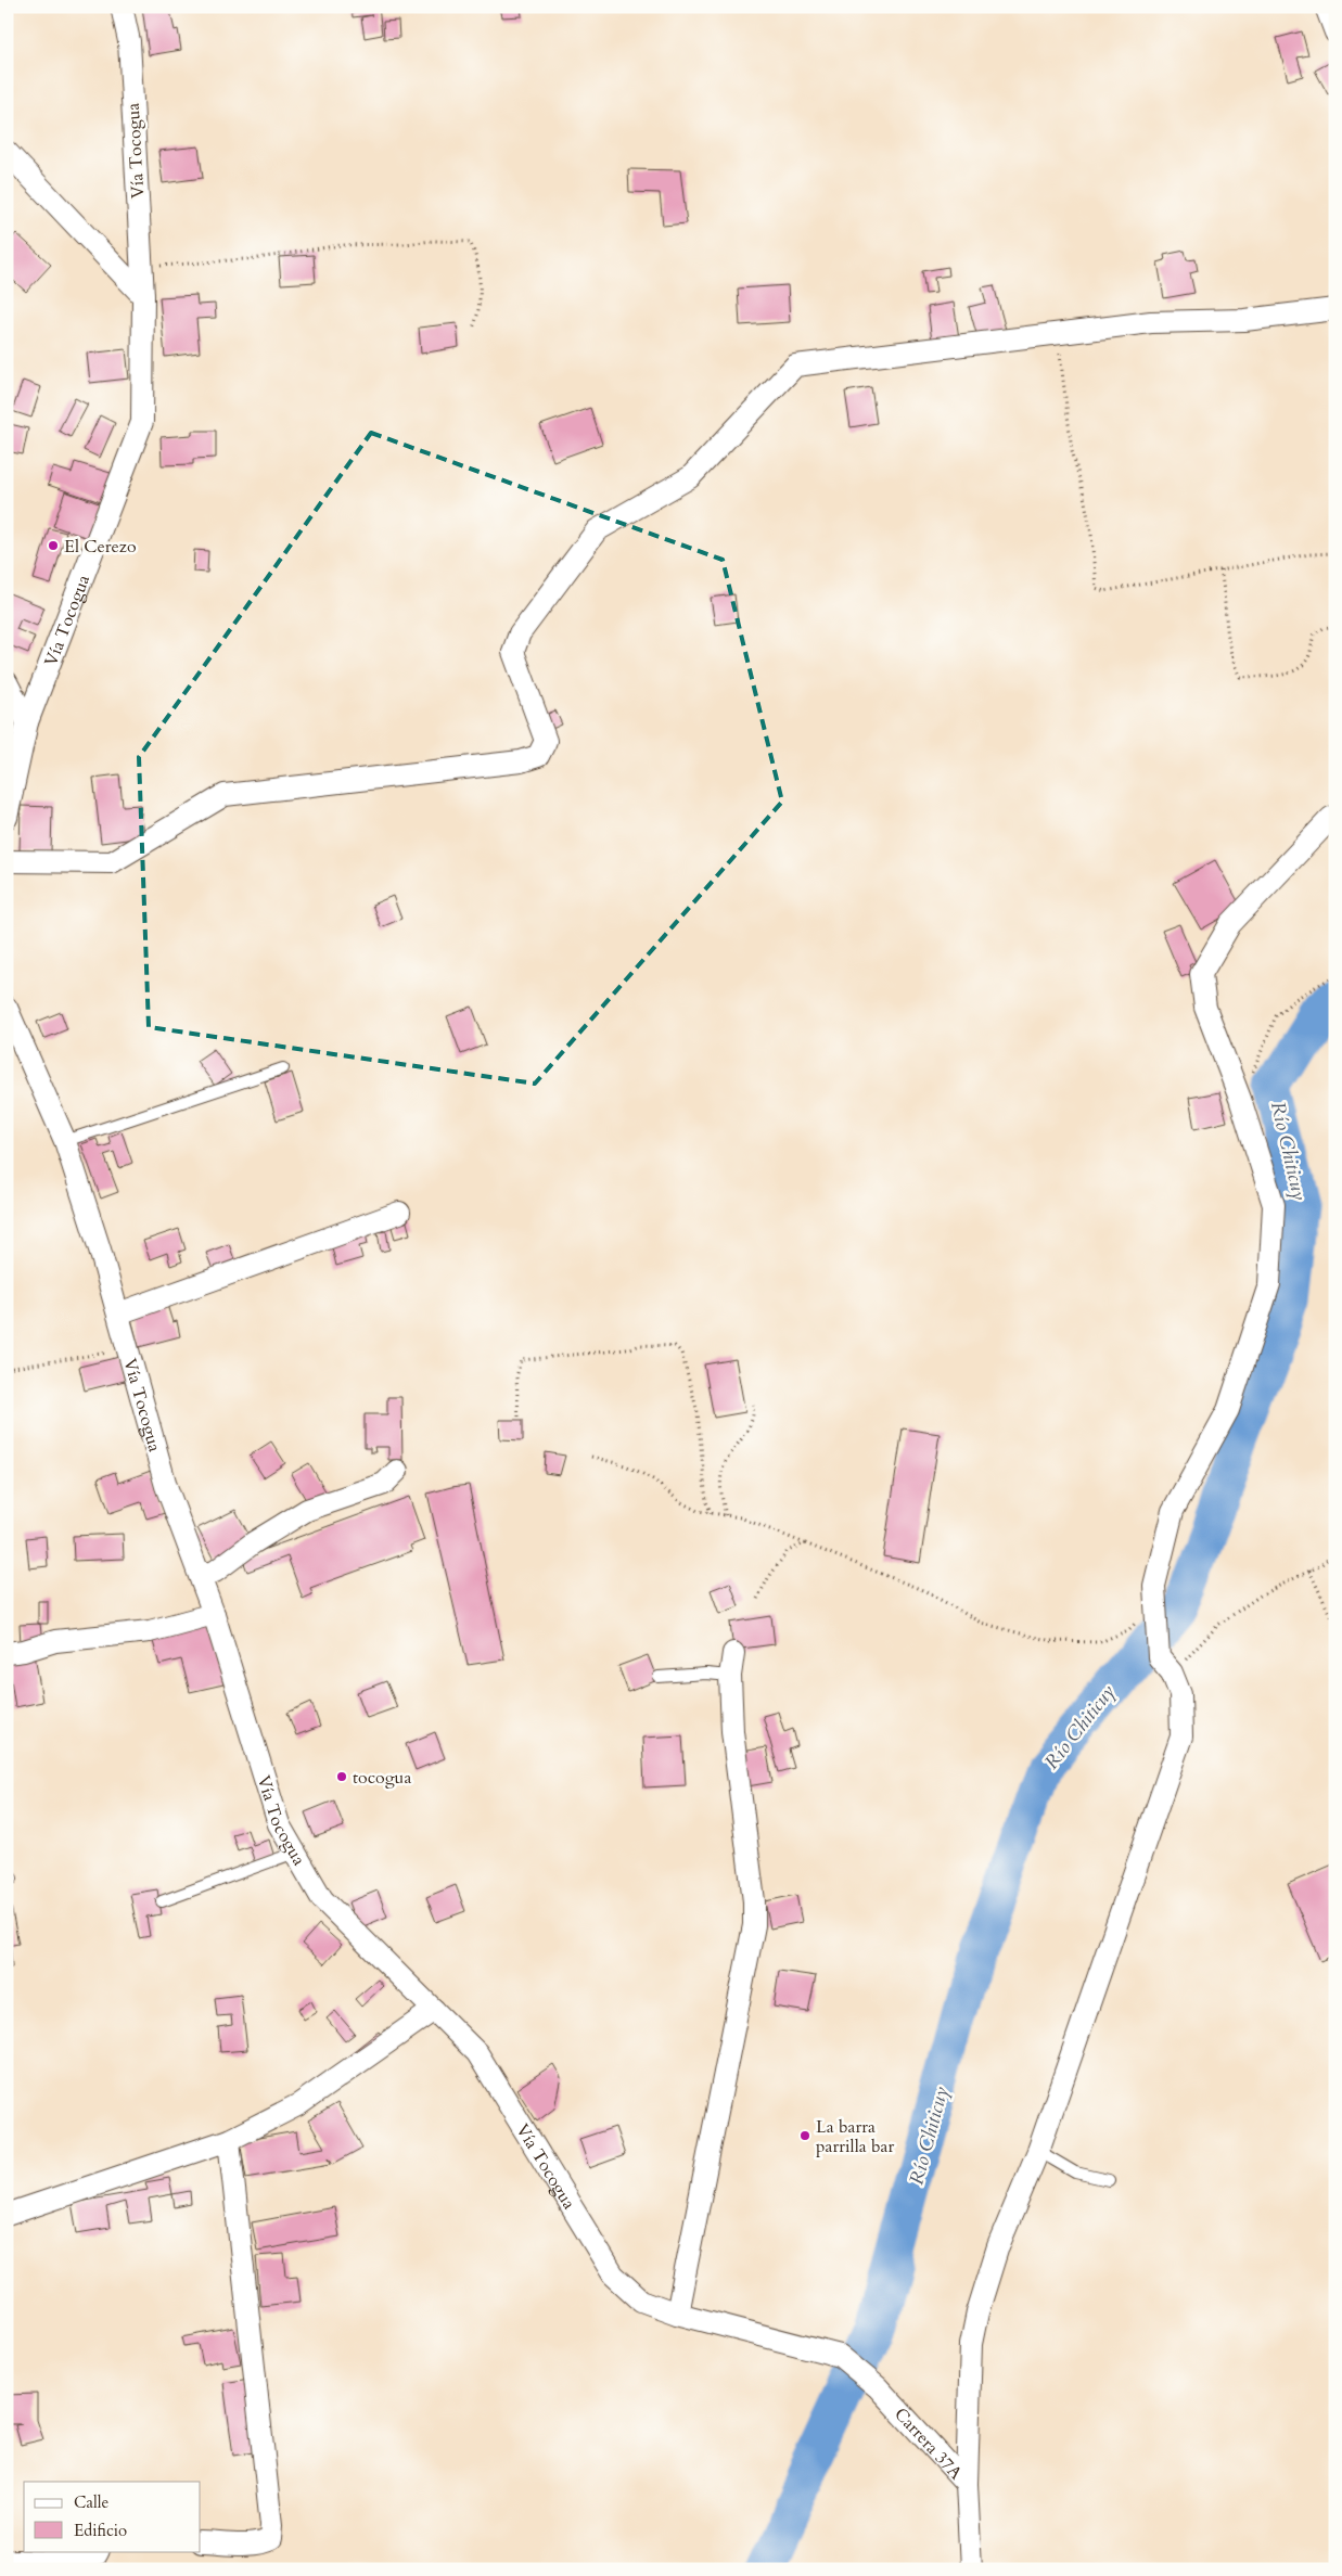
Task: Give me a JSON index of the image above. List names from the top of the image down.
{
  "streets": {
    "street": ["Vía Tocogua", "Carrera 37A"]
  },
  "crossings": [
    ["Vía Tocogua", "Carrera 37A"]
  ],
  "water": ["Río Chiticuy"],
  "places": ["El Cerezo", "tocogua", "La barra parrilla bar"],
  "legend": ["Calle", "Edificio"]
}
